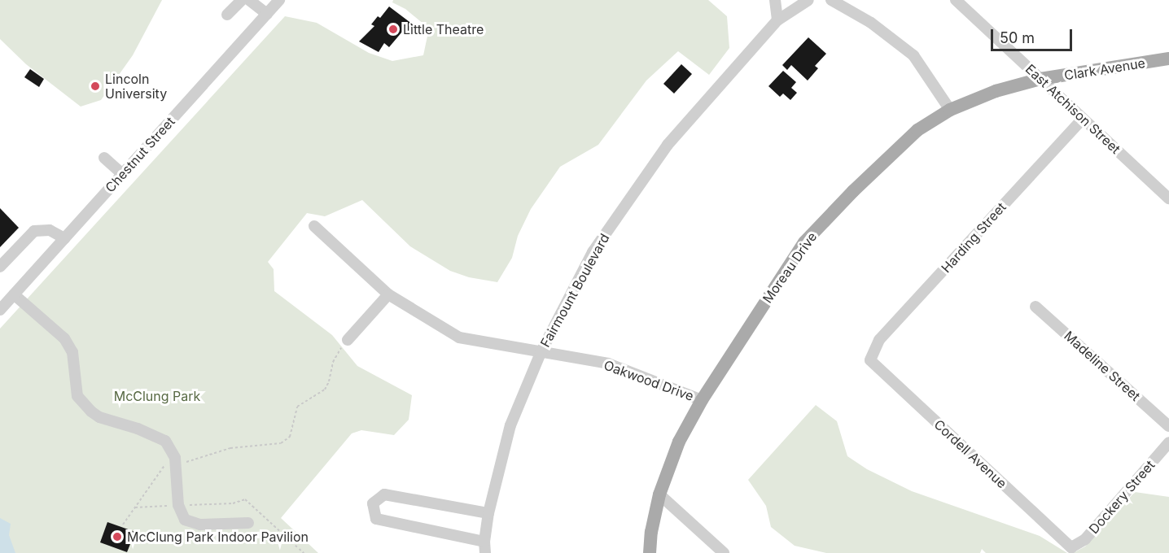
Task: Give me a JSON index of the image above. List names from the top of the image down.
{
  "streets": {
    "main road": ["Clark Avenue", "Moreau Drive"],
    "street": [
      "East Atchison Street",
      "Chestnut Street",
      "Harding Street",
      "Fairmount Boulevard",
      "Madeline Street",
      "Oakwood Drive",
      "Cordell Avenue",
      "Dockery Street"
    ]
  },
  "crossings": [
    ["Clark Avenue", "East Atchison Street"],
    ["Clark Avenue", "Moreau Drive"],
    ["East Atchison Street", "Harding Street"],
    ["East Atchison Street", "Moreau Drive"],
    ["Harding Street", "Cordell Avenue"],
    ["Moreau Drive", "Oakwood Drive"],
    ["Fairmount Boulevard", "Oakwood Drive"],
    ["Cordell Avenue", "Dockery Street"]
  ],
  "parks": ["McClung Park"],
  "places": ["Little Theatre", "Lincoln University", "McClung Park Indoor Pavilion"],
  "scale_bar": "50 m"
}
